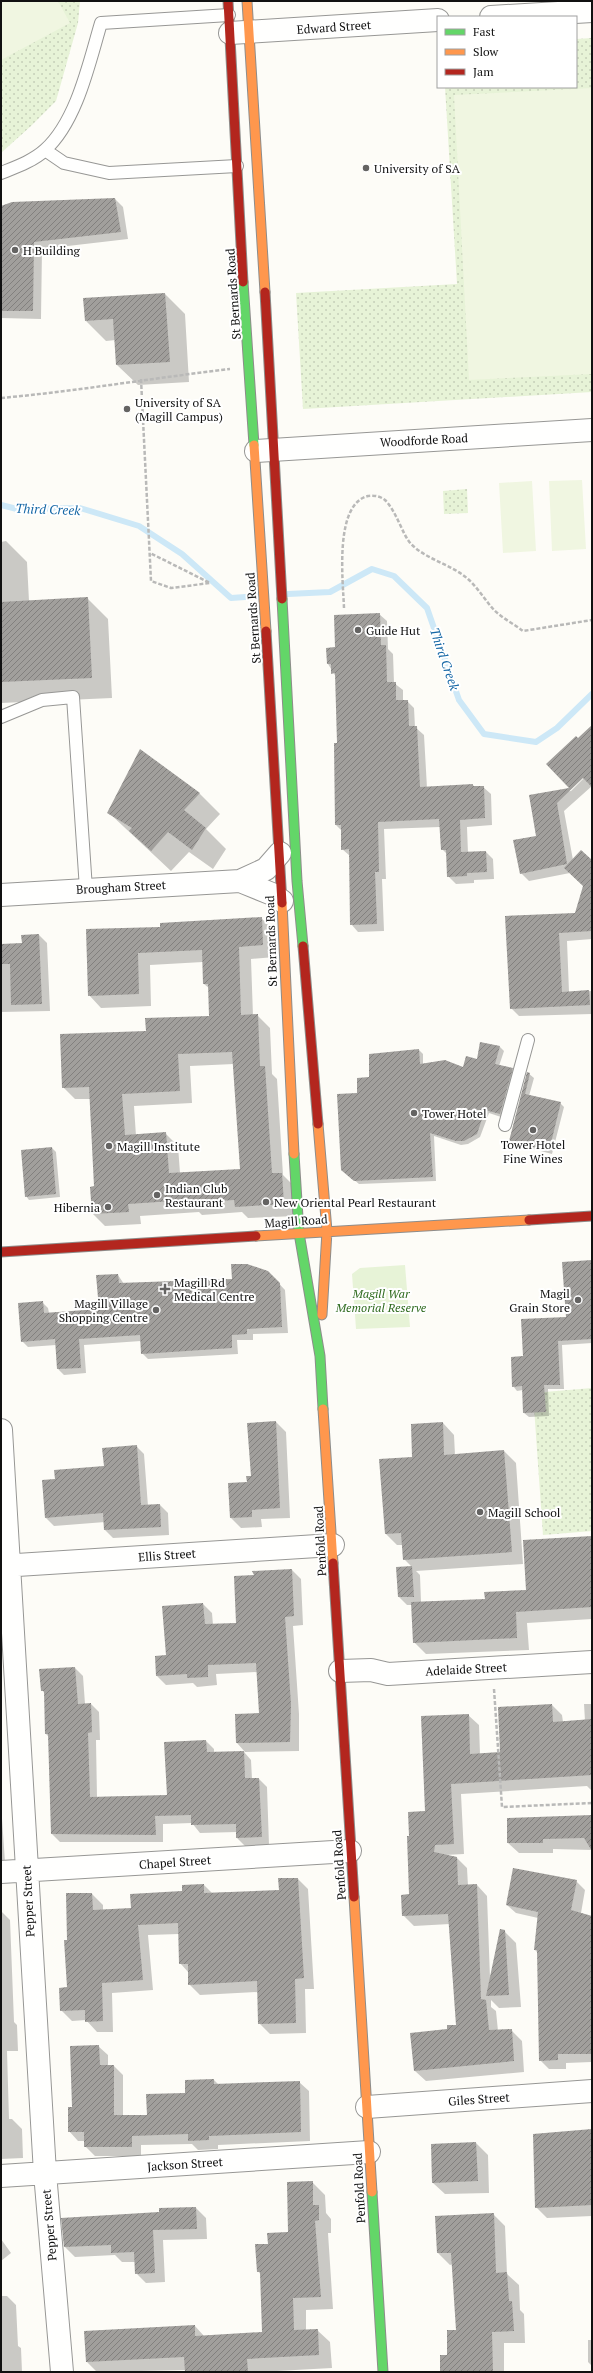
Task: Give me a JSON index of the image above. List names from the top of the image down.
{
  "streets": {
    "main road": ["St Bernards Road", "Magill Road", "Penfold Road"],
    "street": [
      "Edward Street",
      "Woodforde Road",
      "Brougham Street",
      "Ellis Street",
      "Adelaide Street",
      "Chapel Street",
      "Pepper Street",
      "Giles Street",
      "Jackson Street"
    ]
  },
  "crossings": [
    ["Edward Street", "St Bernards Road"],
    ["St Bernards Road", "Woodforde Road"],
    ["St Bernards Road", "Brougham Street"],
    ["St Bernards Road", "Magill Road"],
    ["St Bernards Road", "Penfold Road"],
    ["Magill Road", "Penfold Road"],
    ["Penfold Road", "Ellis Street"],
    ["Penfold Road", "Adelaide Street"],
    ["Penfold Road", "Chapel Street"],
    ["Penfold Road", "Giles Street"],
    ["Penfold Road", "Jackson Street"],
    ["Ellis Street", "Pepper Street"],
    ["Chapel Street", "Pepper Street"],
    ["Pepper Street", "Jackson Street"]
  ],
  "water": ["Third Creek"],
  "parks": ["Magill War Memorial Reserve"],
  "places": {
    "other": [
      "University of SA",
      "H Building",
      "University of SA (Magill Campus)",
      "Guide Hut",
      "Tower Hotel",
      "Tower Hotel Fine Wines",
      "Magill Institute",
      "Indian Club Restaurant",
      "New Oriental Pearl Restaurant",
      "Hibernia",
      "Magil Grain Store",
      "Magill Village Shopping Centre",
      "Magill School"
    ],
    "health": ["Magill Rd Medical Centre"]
  },
  "legend": ["Fast", "Slow", "Jam"]
}
